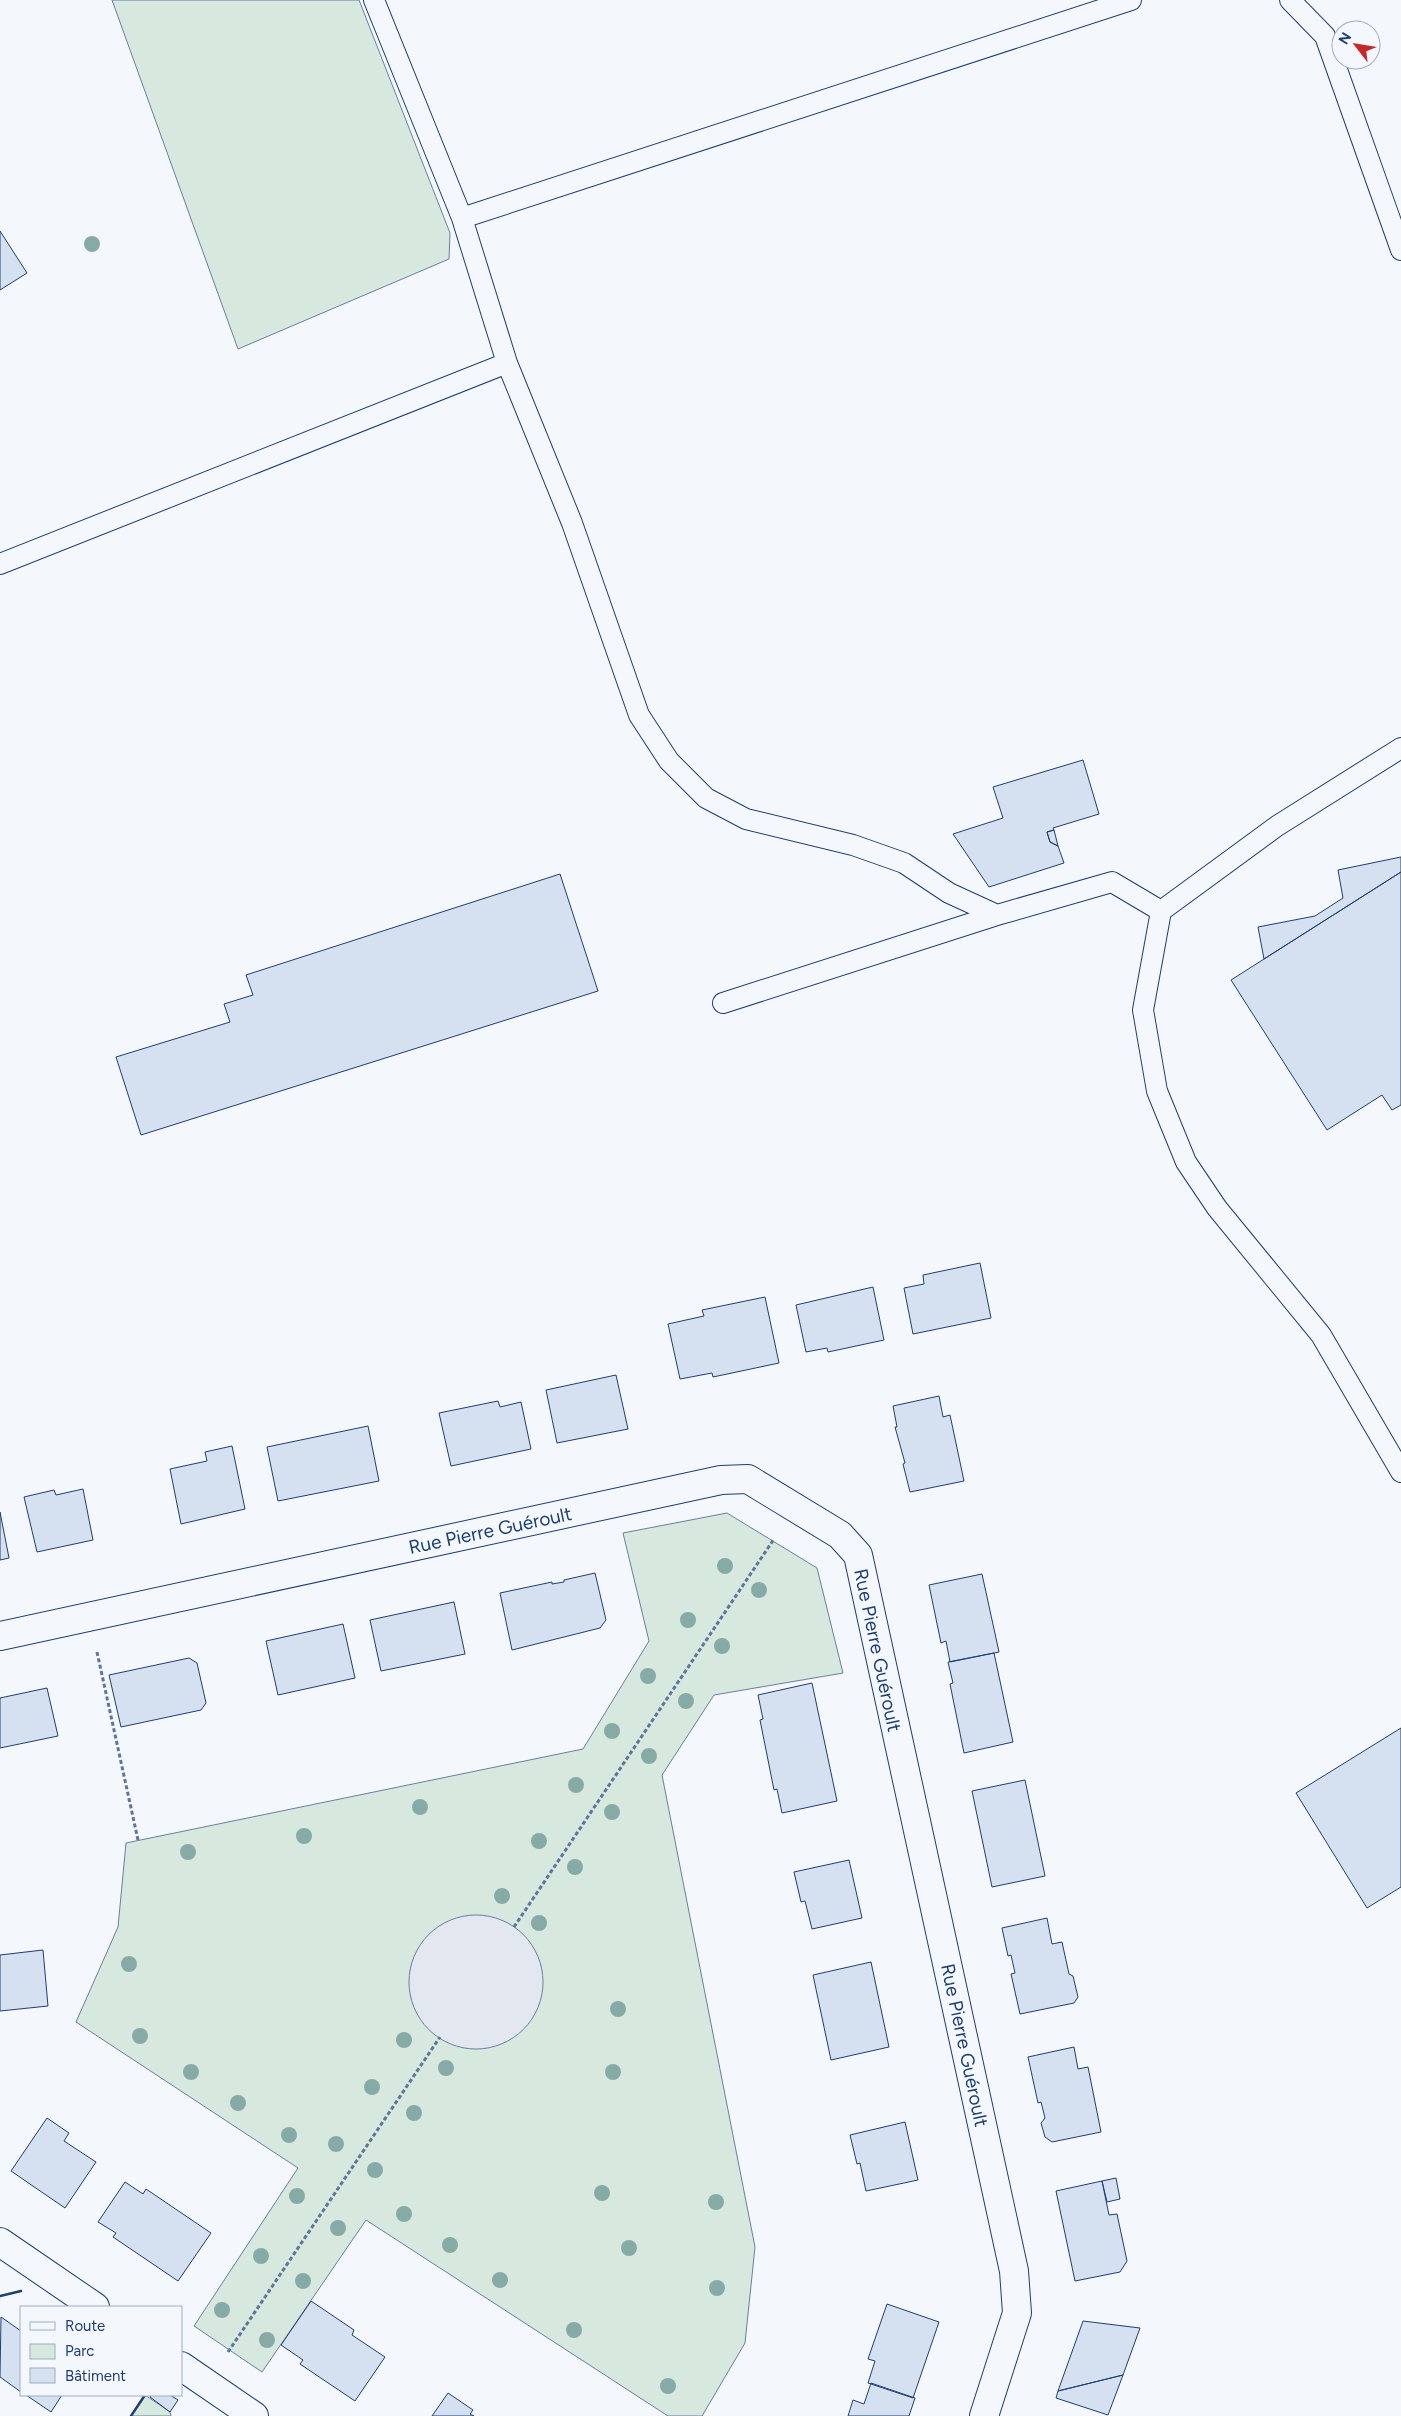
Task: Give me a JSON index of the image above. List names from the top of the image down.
{
  "streets": {
    "street": ["Rue Pierre Guéroult"]
  },
  "legend": ["Route", "Parc", "Bâtiment"],
  "north": "top left"
}
